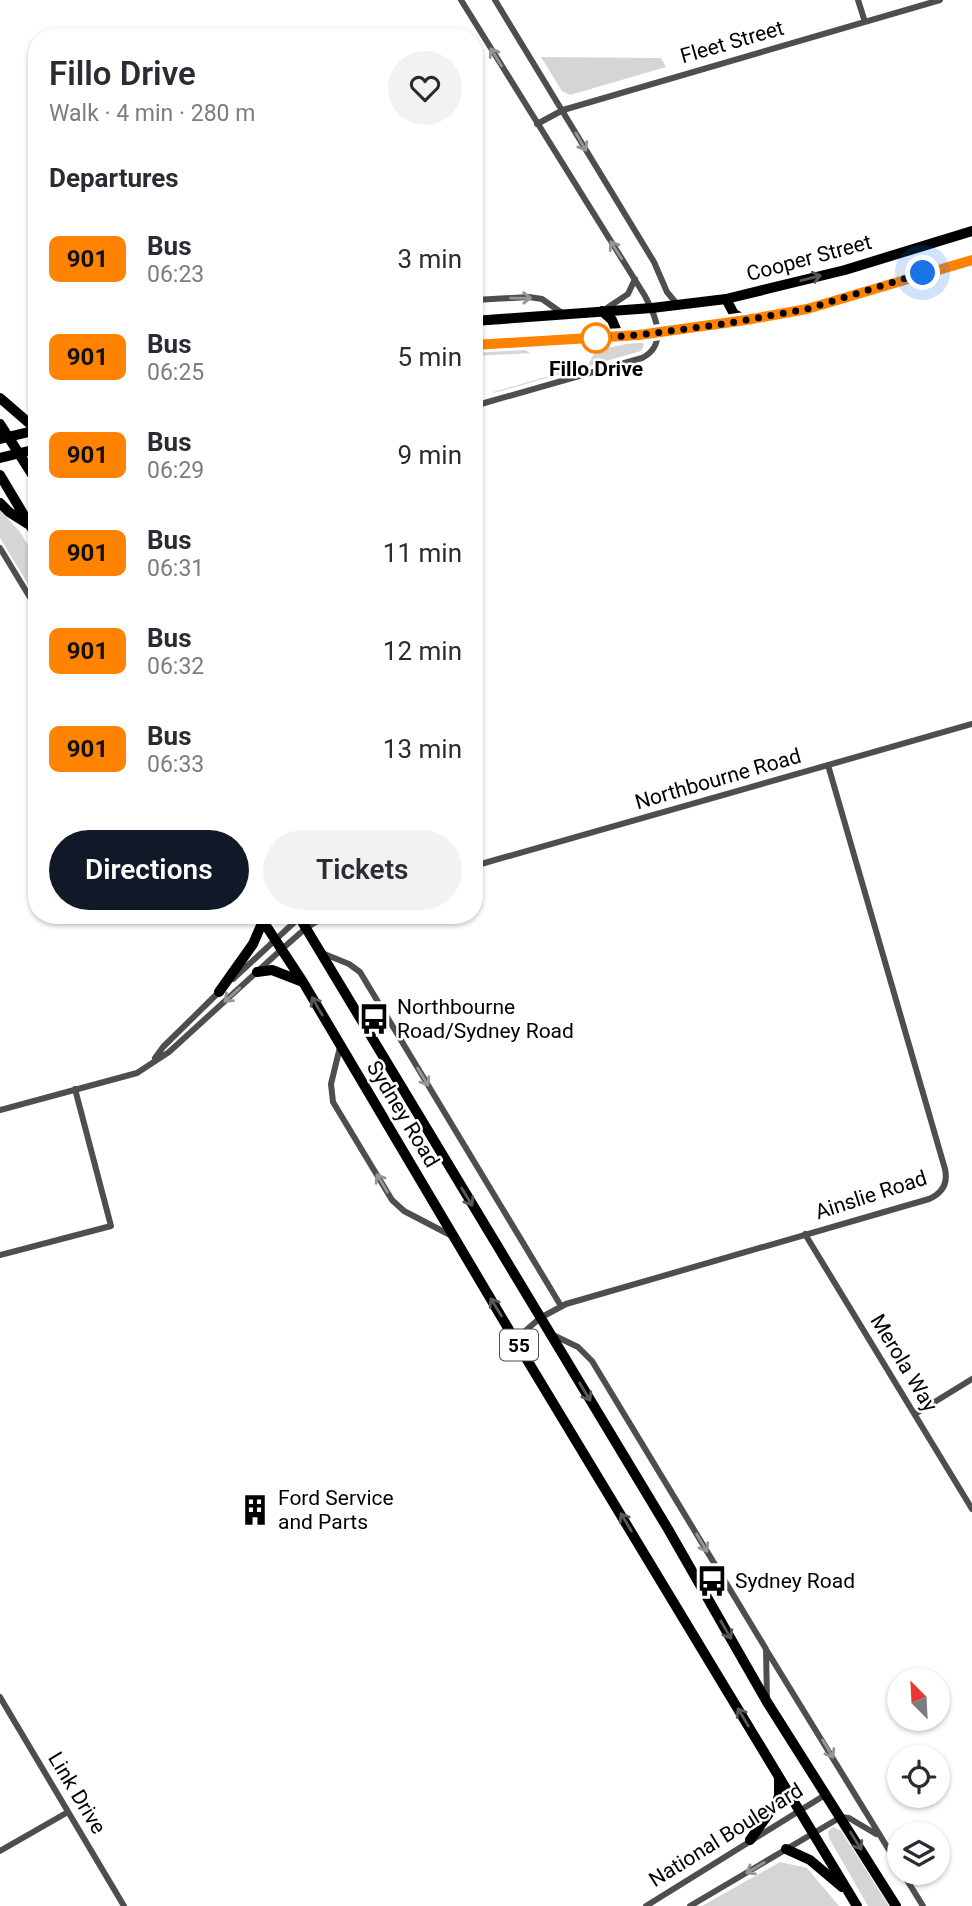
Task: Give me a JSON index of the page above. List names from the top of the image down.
{
  "streets": {
    "highway": ["Sydney Road", "55"],
    "main road": ["Cooper Street"],
    "street": [
      "Fleet Street",
      "Northbourne Road",
      "Ainslie Road",
      "Merola Way",
      "Link Drive",
      "National Boulevard"
    ]
  },
  "crossings": [
    ["Northbourne Road", "Ainslie Road"],
    ["Sydney Road", "Ainslie Road"],
    ["Sydney Road", "National Boulevard"],
    ["Ainslie Road", "Merola Way"]
  ],
  "places": {
    "other": ["Fillo Drive"],
    "bus stop": ["Northbourne Road/Sydney Road", "Sydney Road"],
    "building": ["Ford Service and Parts"]
  },
  "lines": ["bus line 901"],
  "north": "top left",
  "page": {
    "heading": [
      ["Fillo Drive", "Walk · 4 min · 280 m"],
      "Departures"
    ],
    "list": [
      {
        "mark": "901",
        "name": "Bus",
        "note": "06:23",
        "value": "3 min"
      },
      {
        "mark": "901",
        "name": "Bus",
        "note": "06:25",
        "value": "5 min"
      },
      {
        "mark": "901",
        "name": "Bus",
        "note": "06:29",
        "value": "9 min"
      },
      {
        "mark": "901",
        "name": "Bus",
        "note": "06:31",
        "value": "11 min"
      },
      {
        "mark": "901",
        "name": "Bus",
        "note": "06:32",
        "value": "12 min"
      },
      {
        "mark": "901",
        "name": "Bus",
        "note": "06:33",
        "value": "13 min"
      }
    ],
    "buttons": ["Directions", "Tickets"]
  }
}
